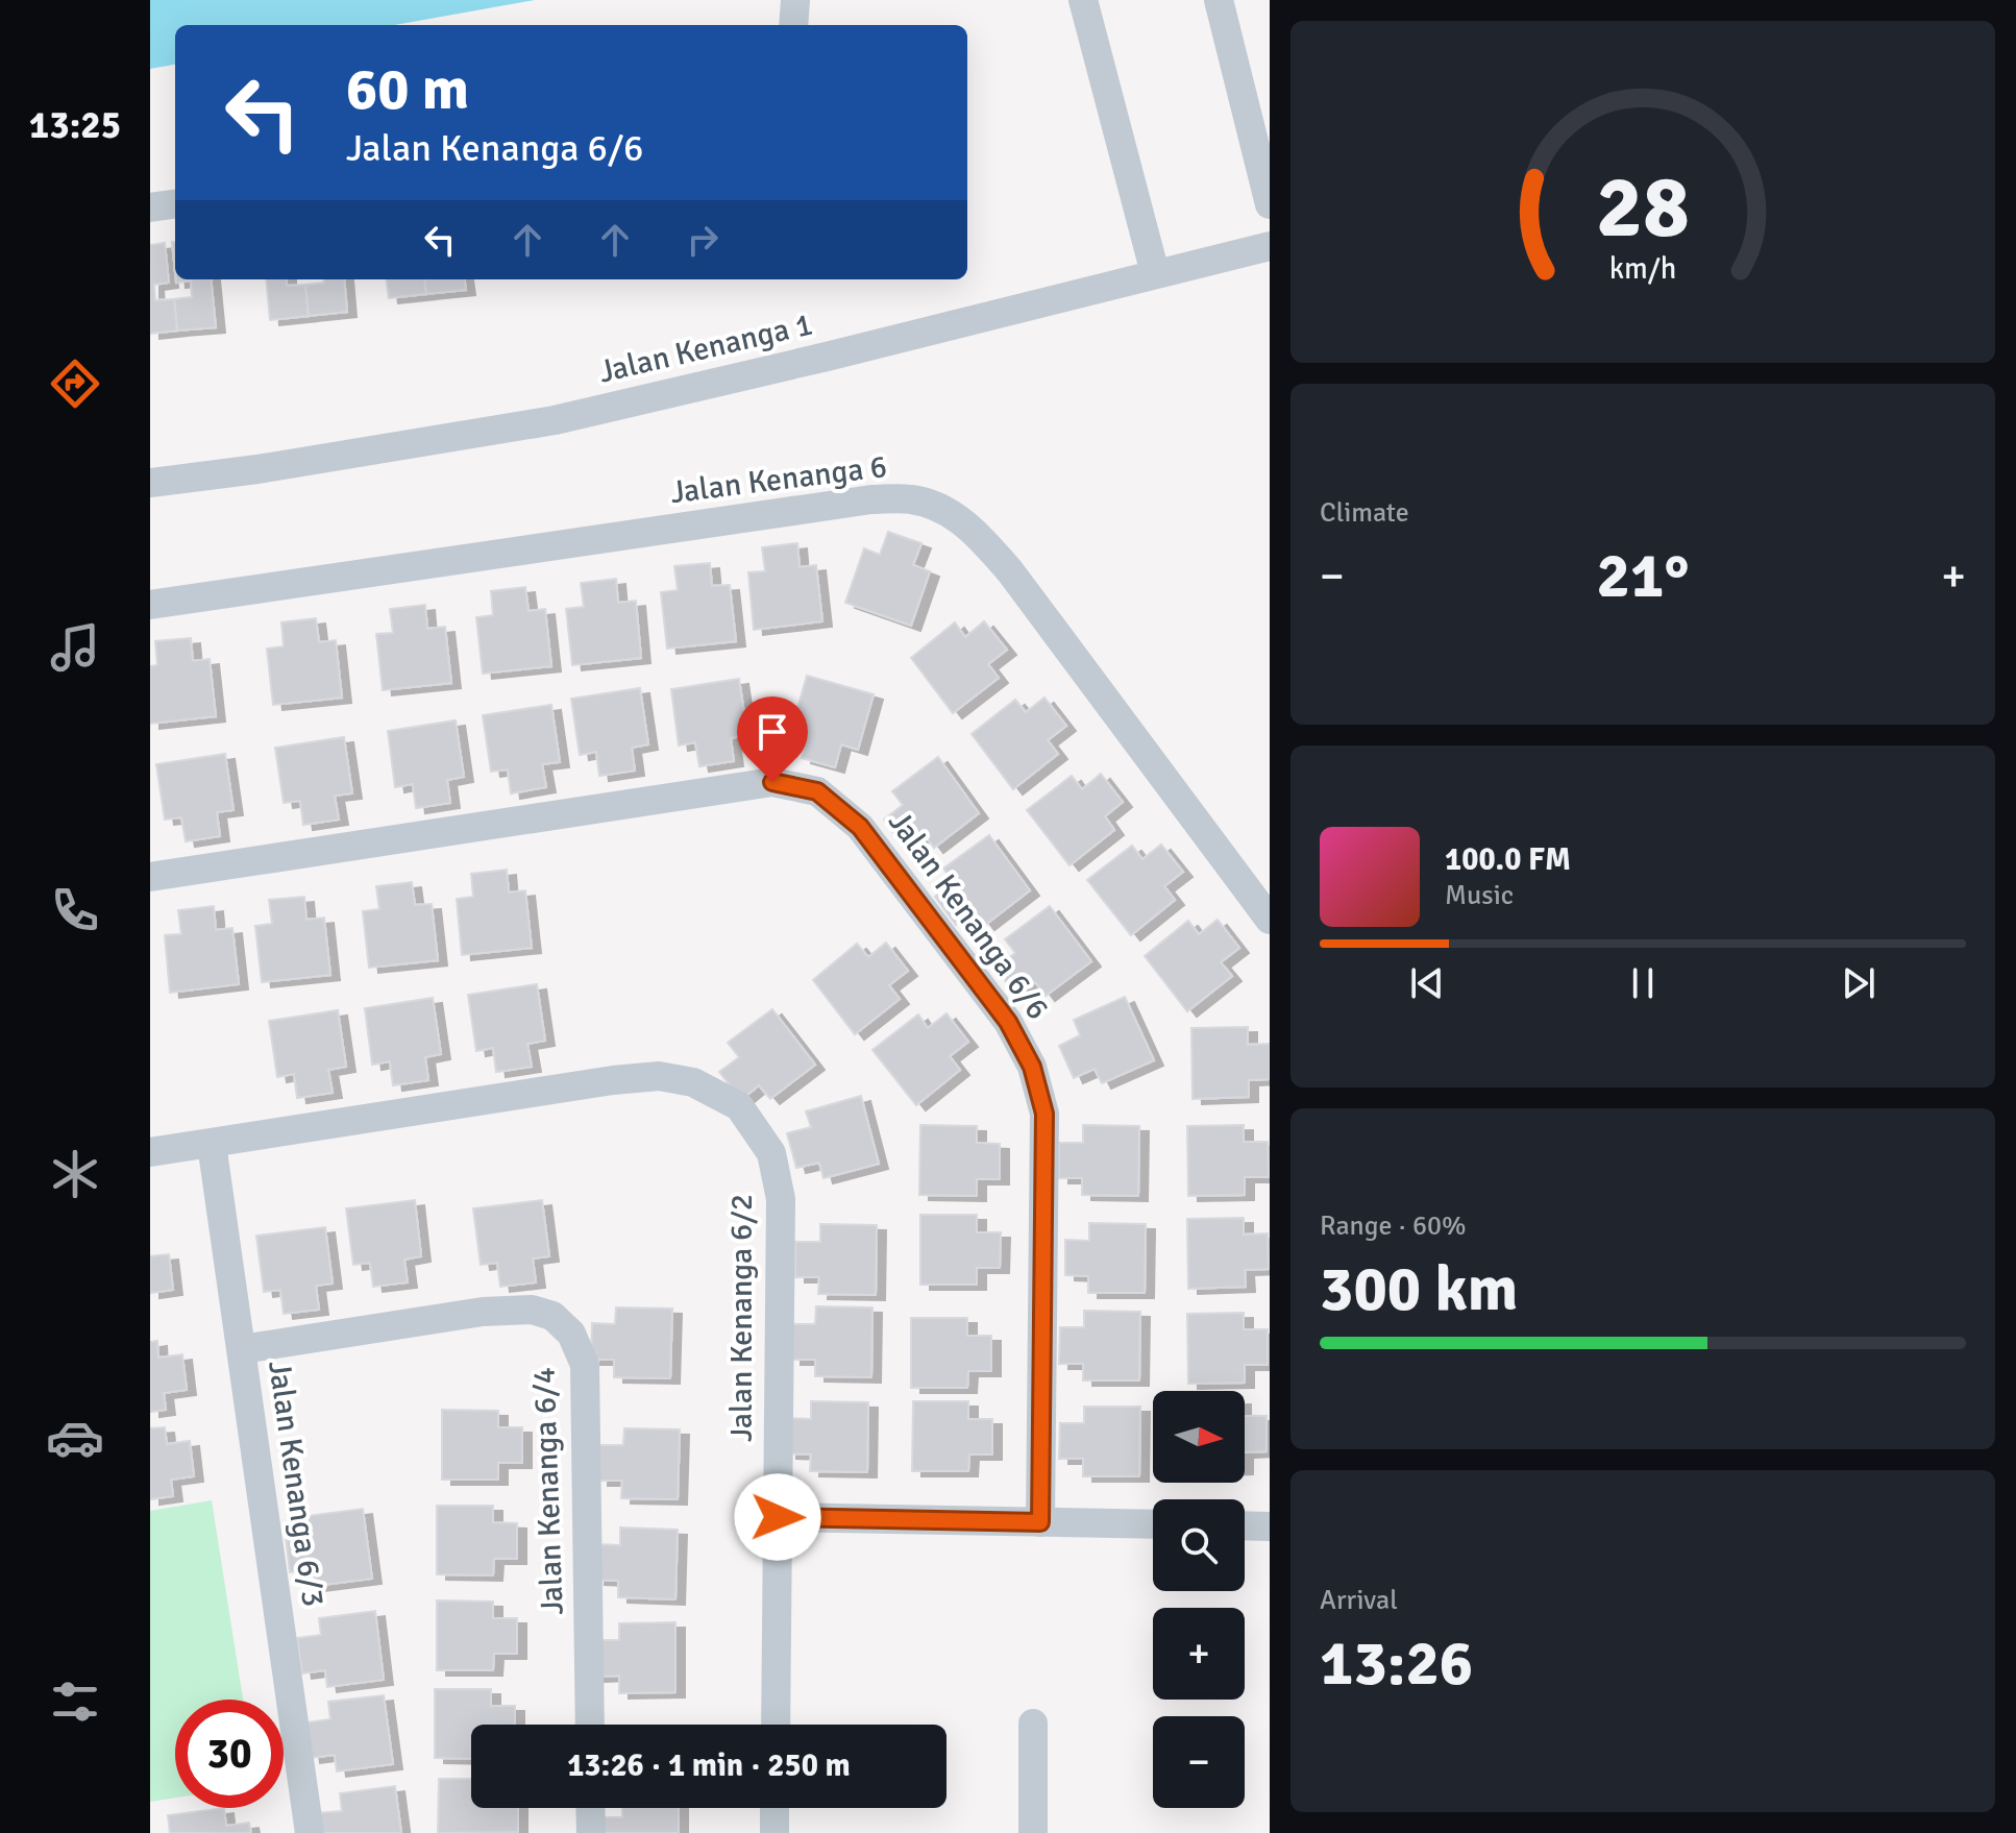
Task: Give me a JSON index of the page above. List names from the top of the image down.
{
  "streets": {
    "street": [
      "Jalan Kenanga 1",
      "Jalan Kenanga 6",
      "Jalan Kenanga 6/6",
      "Jalan Kenanga 6/2",
      "Jalan Kenanga 6/3",
      "Jalan Kenanga 6/4"
    ]
  },
  "crossings": [
    ["Jalan Kenanga 6/2", "Jalan Kenanga 6/3"],
    ["Jalan Kenanga 6/3", "Jalan Kenanga 6/4"]
  ],
  "north": "right",
  "page": {
    "tabs": "13:25",
    "turn": ["60 m", "Jalan Kenanga 6/6"],
    "tile": [
      "Climate",
      ["Range · 60%", "300 km"],
      ["Arrival", "13:26"]
    ],
    "heat": ["−", "21°", "+"],
    "song": ["100.0 FM", "Music"],
    "map_buttons": ["+", "−"],
    "limit": "30",
    "trip": "13:26 · 1 min · 250 m",
    "gauge": ["28", "km/h"]
  }
}
